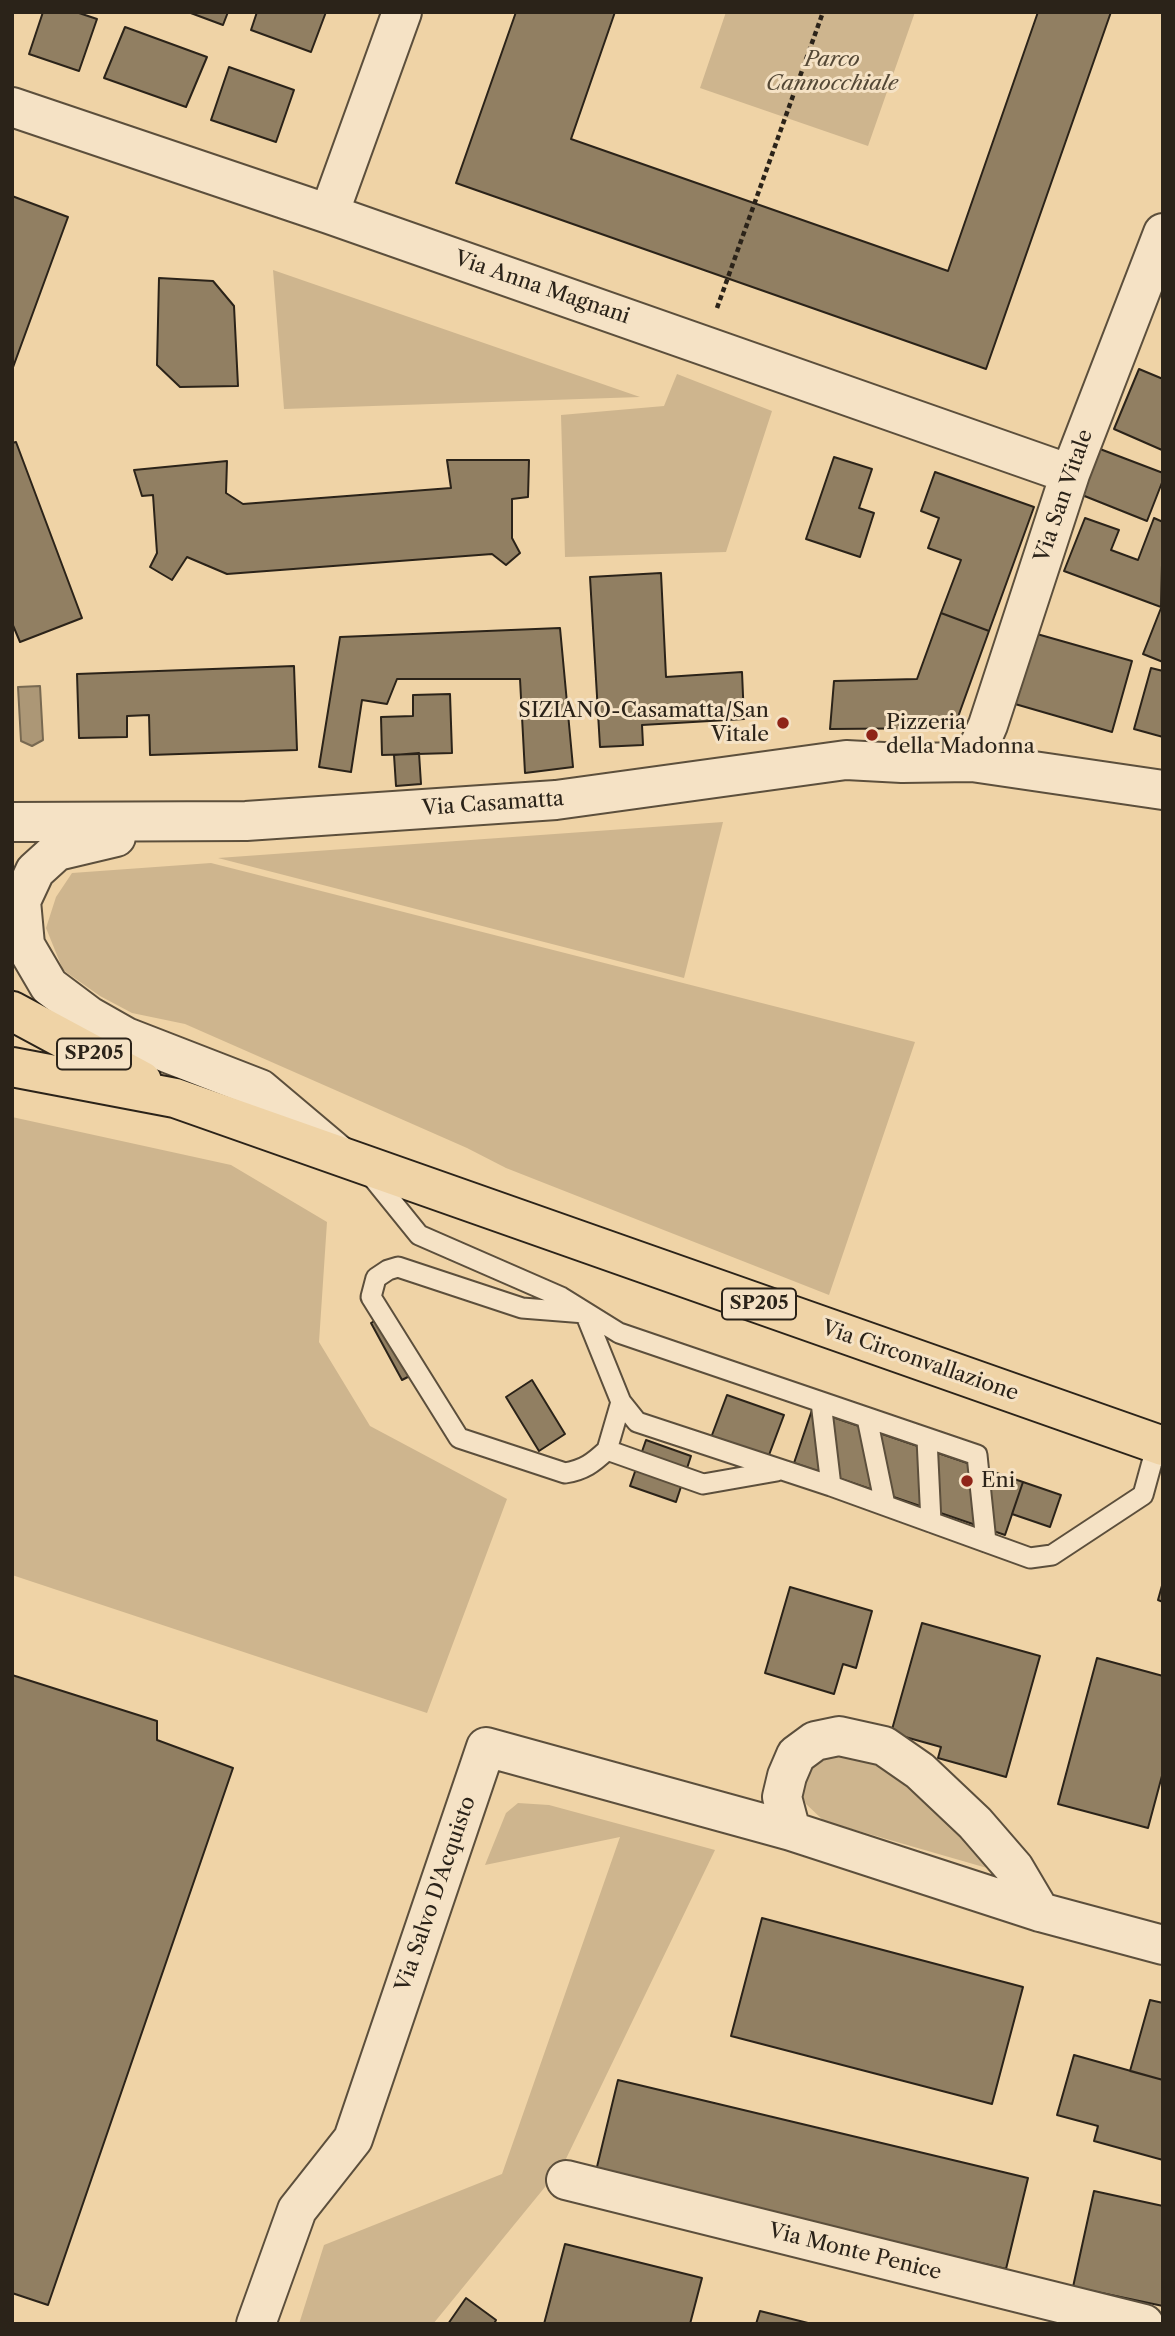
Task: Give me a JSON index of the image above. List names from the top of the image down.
{
  "streets": {
    "main road": ["SP205", "Via Circonvallazione"],
    "street": [
      "Via Anna Magnani",
      "Via San Vitale",
      "Via Casamatta",
      "Via Salvo D'Acquisto",
      "Via Monte Penice"
    ]
  },
  "crossings": [
    ["Via Anna Magnani", "Via San Vitale"],
    ["Via San Vitale", "Via Casamatta"],
    ["SP205", "Via Circonvallazione"]
  ],
  "parks": ["Parco Cannocchiale"],
  "places": ["SIZIANO-Casamatta/San Vitale", "Pizzeria della Madonna", "Eni"]
}
